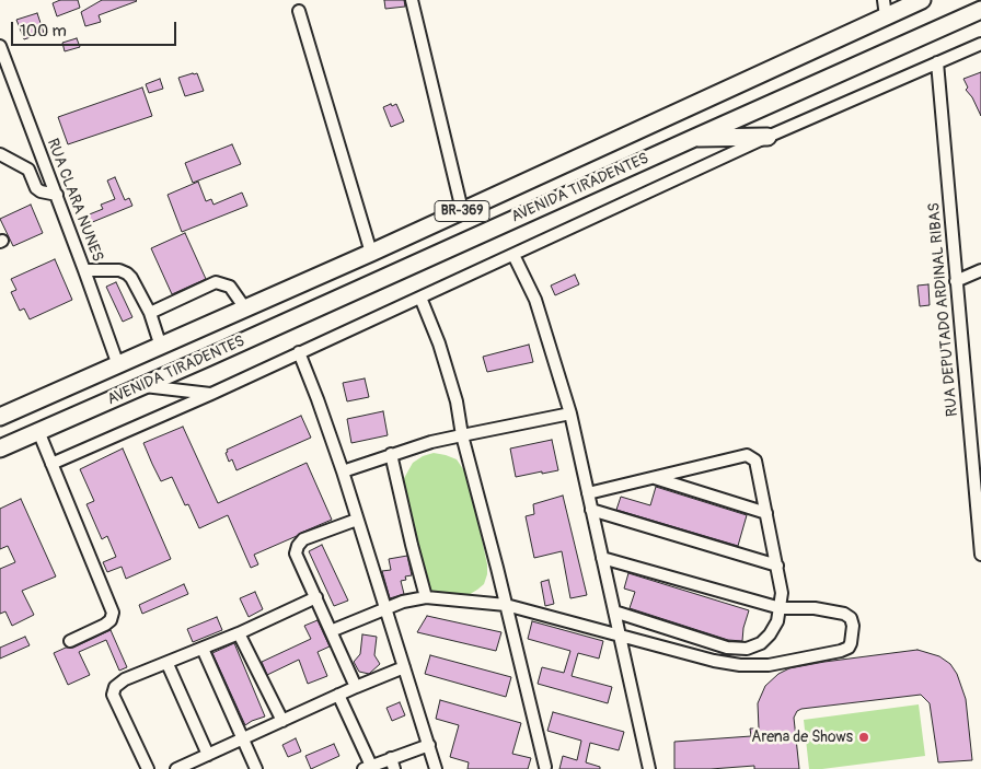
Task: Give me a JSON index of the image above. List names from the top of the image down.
{
  "streets": {
    "highway": ["AVENIDA TIRADENTES", "BR-369"],
    "street": ["RUA CLARA NUNES", "RUA DEPUTADO ARDINAL RIBAS"]
  },
  "crossings": [
    ["AVENIDA TIRADENTES", "RUA CLARA NUNES"]
  ],
  "places": ["Arena de Shows"],
  "scale_bar": "100 m"
}
